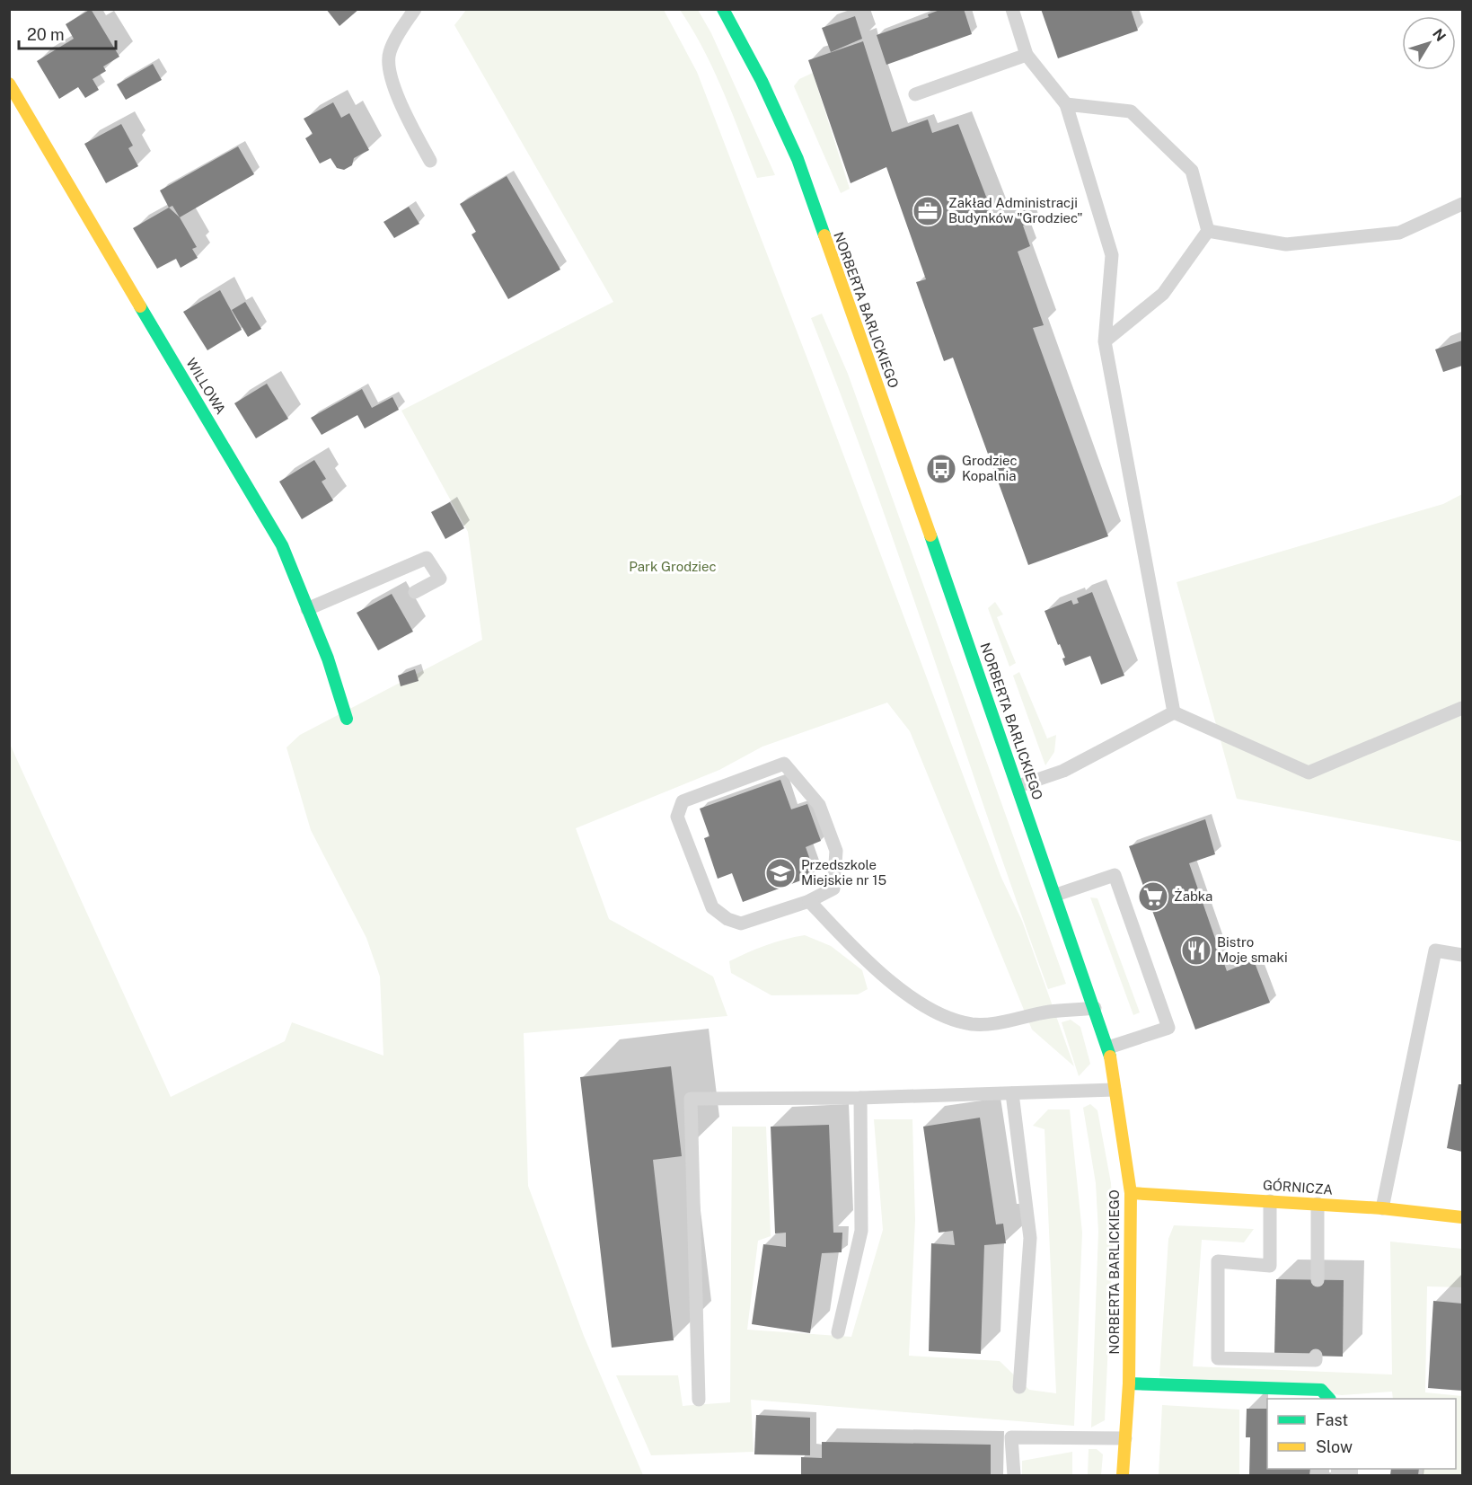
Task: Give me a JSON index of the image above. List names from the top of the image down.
{
  "streets": {
    "street": ["NORBERTA BARLICKIEGO", "WILLOWA", "GÓRNICZA"]
  },
  "crossings": [
    ["NORBERTA BARLICKIEGO", "GÓRNICZA"]
  ],
  "parks": ["Park Grodziec"],
  "places": {
    "office": ["Zakład Administracji Budynków \"Grodziec\""],
    "bus stop": ["Grodziec Kopalnia"],
    "school or university": ["Przedszkole Miejskie nr 15"],
    "supermarket": ["Żabka"],
    "restaurant": ["Bistro Moje smaki"]
  },
  "legend": ["Fast", "Slow"],
  "scale_bar": "20 m",
  "north": "top right"
}
